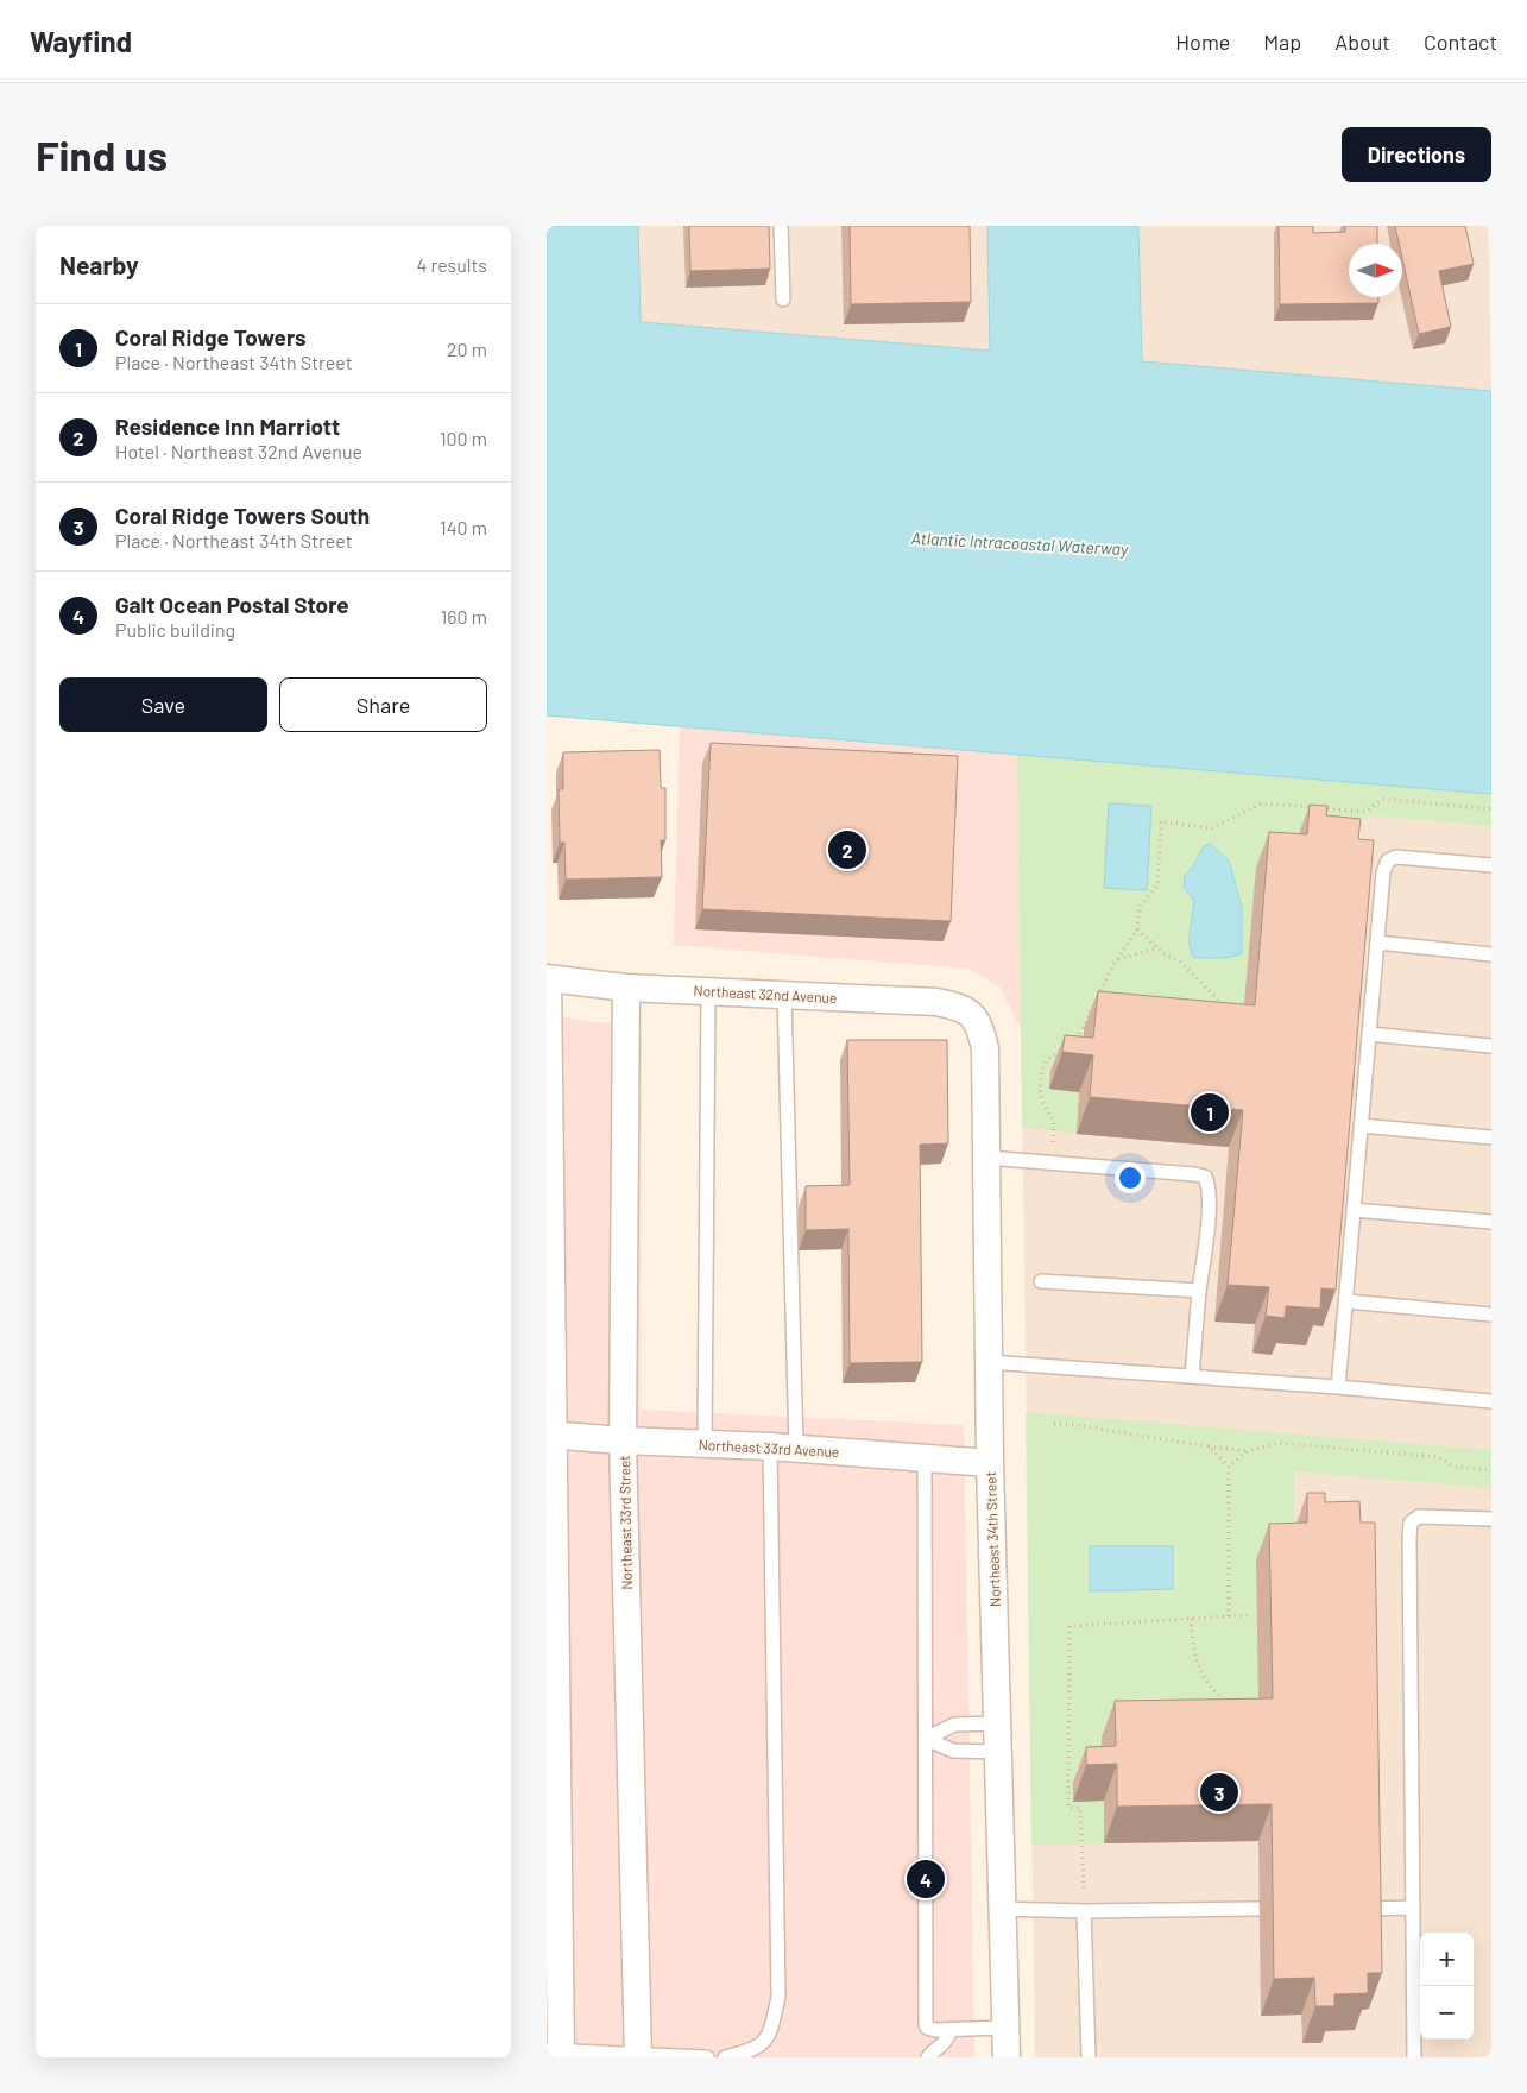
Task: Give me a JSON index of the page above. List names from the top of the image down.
{
  "streets": {
    "street": [
      "Northeast 32nd Avenue",
      "Northeast 33rd Avenue",
      "Northeast 33rd Street",
      "Northeast 34th Street"
    ]
  },
  "crossings": [
    ["Northeast 32nd Avenue", "Northeast 33rd Street"],
    ["Northeast 32nd Avenue", "Northeast 34th Street"],
    ["Northeast 33rd Avenue", "Northeast 33rd Street"],
    ["Northeast 33rd Avenue", "Northeast 34th Street"]
  ],
  "water": ["Atlantic Intracoastal Waterway"],
  "north": "right",
  "page": {
    "header": "Wayfind",
    "nav": [
      "Home",
      "Map",
      "About",
      "Contact"
    ],
    "buttons": [
      "Directions",
      ["Save", "Share"]
    ],
    "title": "Find us",
    "heading": ["Nearby", "4 results"],
    "list": [
      {
        "mark": "1",
        "name": "Coral Ridge Towers",
        "note": "Place · Northeast 34th Street",
        "value": "20 m"
      },
      {
        "mark": "2",
        "name": "Residence Inn Marriott",
        "note": "Hotel · Northeast 32nd Avenue",
        "value": "100 m"
      },
      {
        "mark": "3",
        "name": "Coral Ridge Towers South",
        "note": "Place · Northeast 34th Street",
        "value": "140 m"
      },
      {
        "mark": "4",
        "name": "Galt Ocean Postal Store",
        "note": "Public building",
        "value": "160 m"
      }
    ],
    "pins": [
      "2",
      "1",
      "3",
      "4"
    ],
    "map_buttons": ["+", "−"]
  }
}
